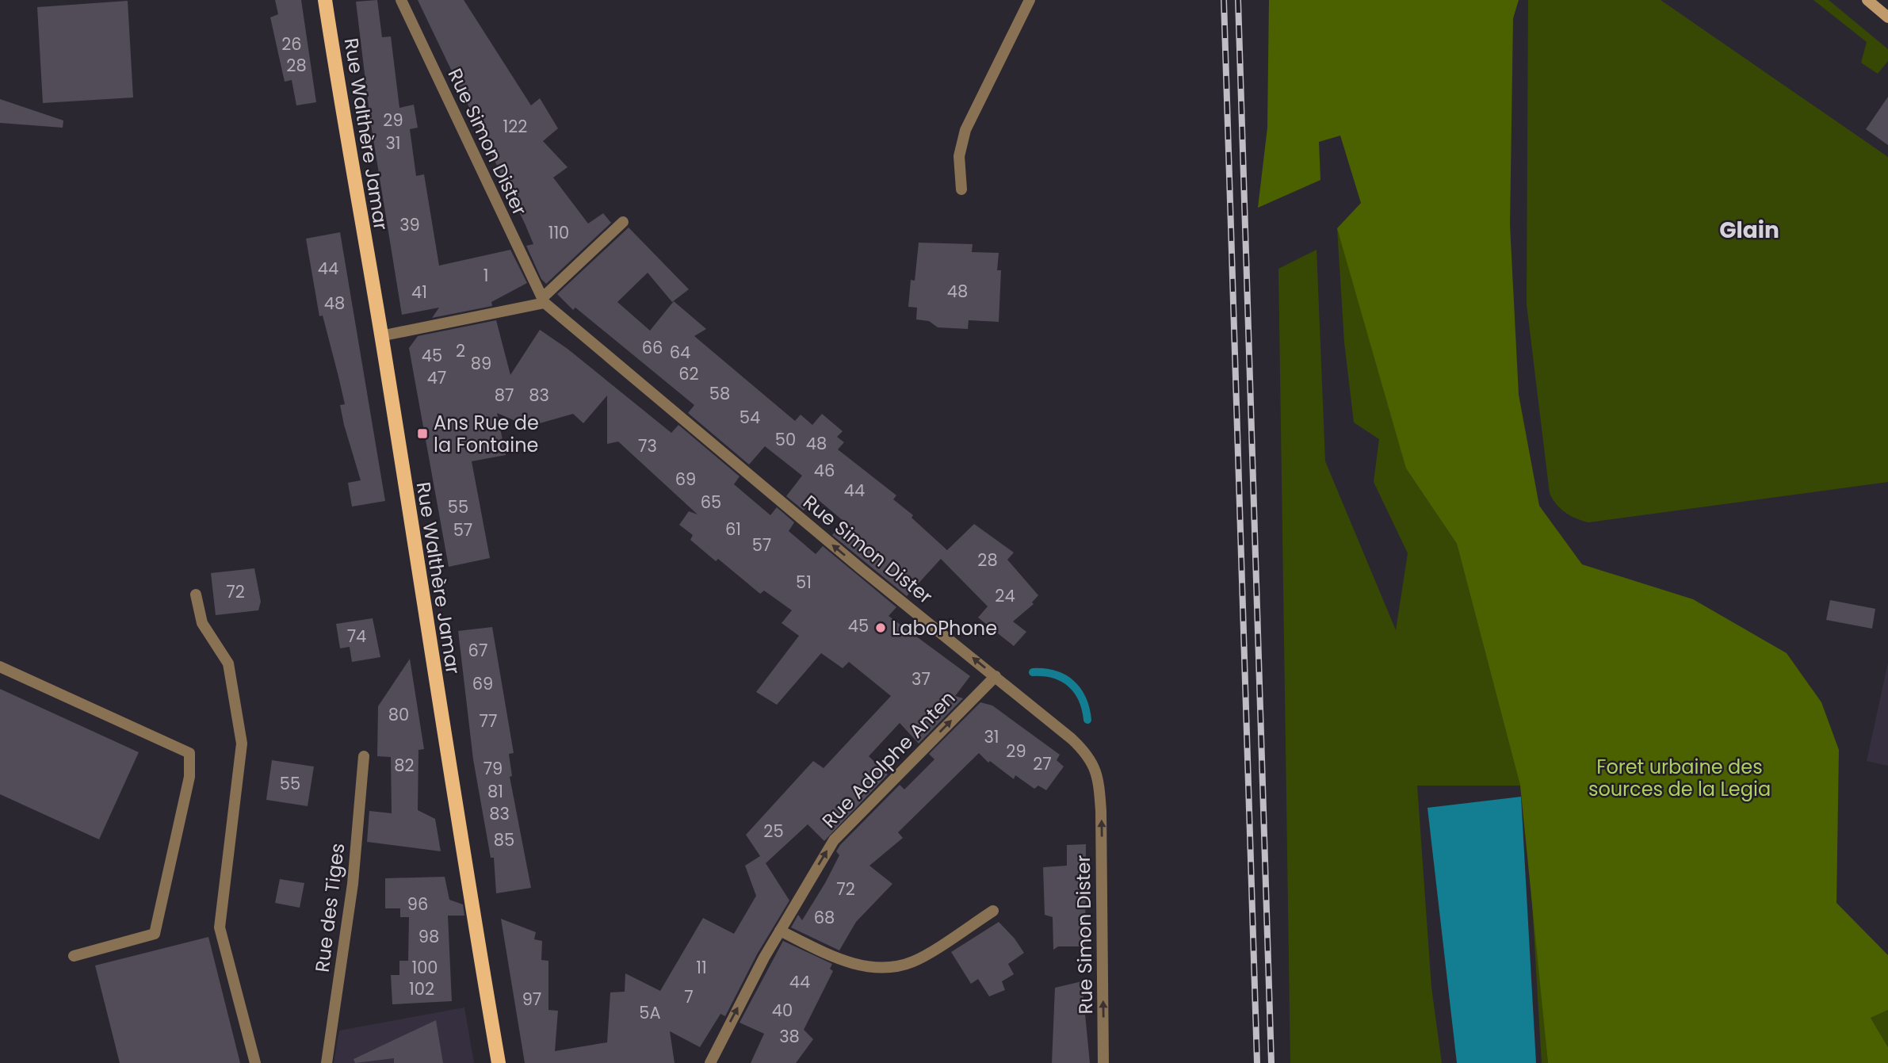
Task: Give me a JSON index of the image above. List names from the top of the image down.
{
  "streets": {
    "main road": ["Rue Walthère Jamar"],
    "street": ["Rue Simon Dister", "Rue Adolphe Anten", "Rue des Tiges"]
  },
  "crossings": [
    ["Rue Simon Dister", "Rue Adolphe Anten"]
  ],
  "one_way": ["Rue Simon Dister", "Rue Adolphe Anten"],
  "districts": ["Glain"],
  "parks": ["Foret urbaine des sources de la Legia"],
  "places": {
    "transit": ["Ans Rue de la Fontaine"],
    "other": ["LaboPhone"]
  },
  "house_numbers": [
    "26",
    "28",
    "29",
    "122",
    "31",
    "39",
    "110",
    "44",
    "1",
    "48",
    "41",
    "48",
    "66",
    "2",
    "64",
    "45",
    "89",
    "62",
    "47",
    "58",
    "87",
    "83",
    "54",
    "50",
    "48",
    "73",
    "46",
    "69",
    "44",
    "65",
    "55",
    "61",
    "57",
    "57",
    "28",
    "51",
    "72",
    "24",
    "45",
    "74",
    "67",
    "37",
    "69",
    "80",
    "77",
    "31",
    "29",
    "27",
    "82",
    "79",
    "55",
    "81",
    "83",
    "25",
    "85",
    "72",
    "96",
    "68",
    "98",
    "100",
    "11",
    "44",
    "102",
    "7",
    "97",
    "40",
    "5A",
    "38"
  ]
}
